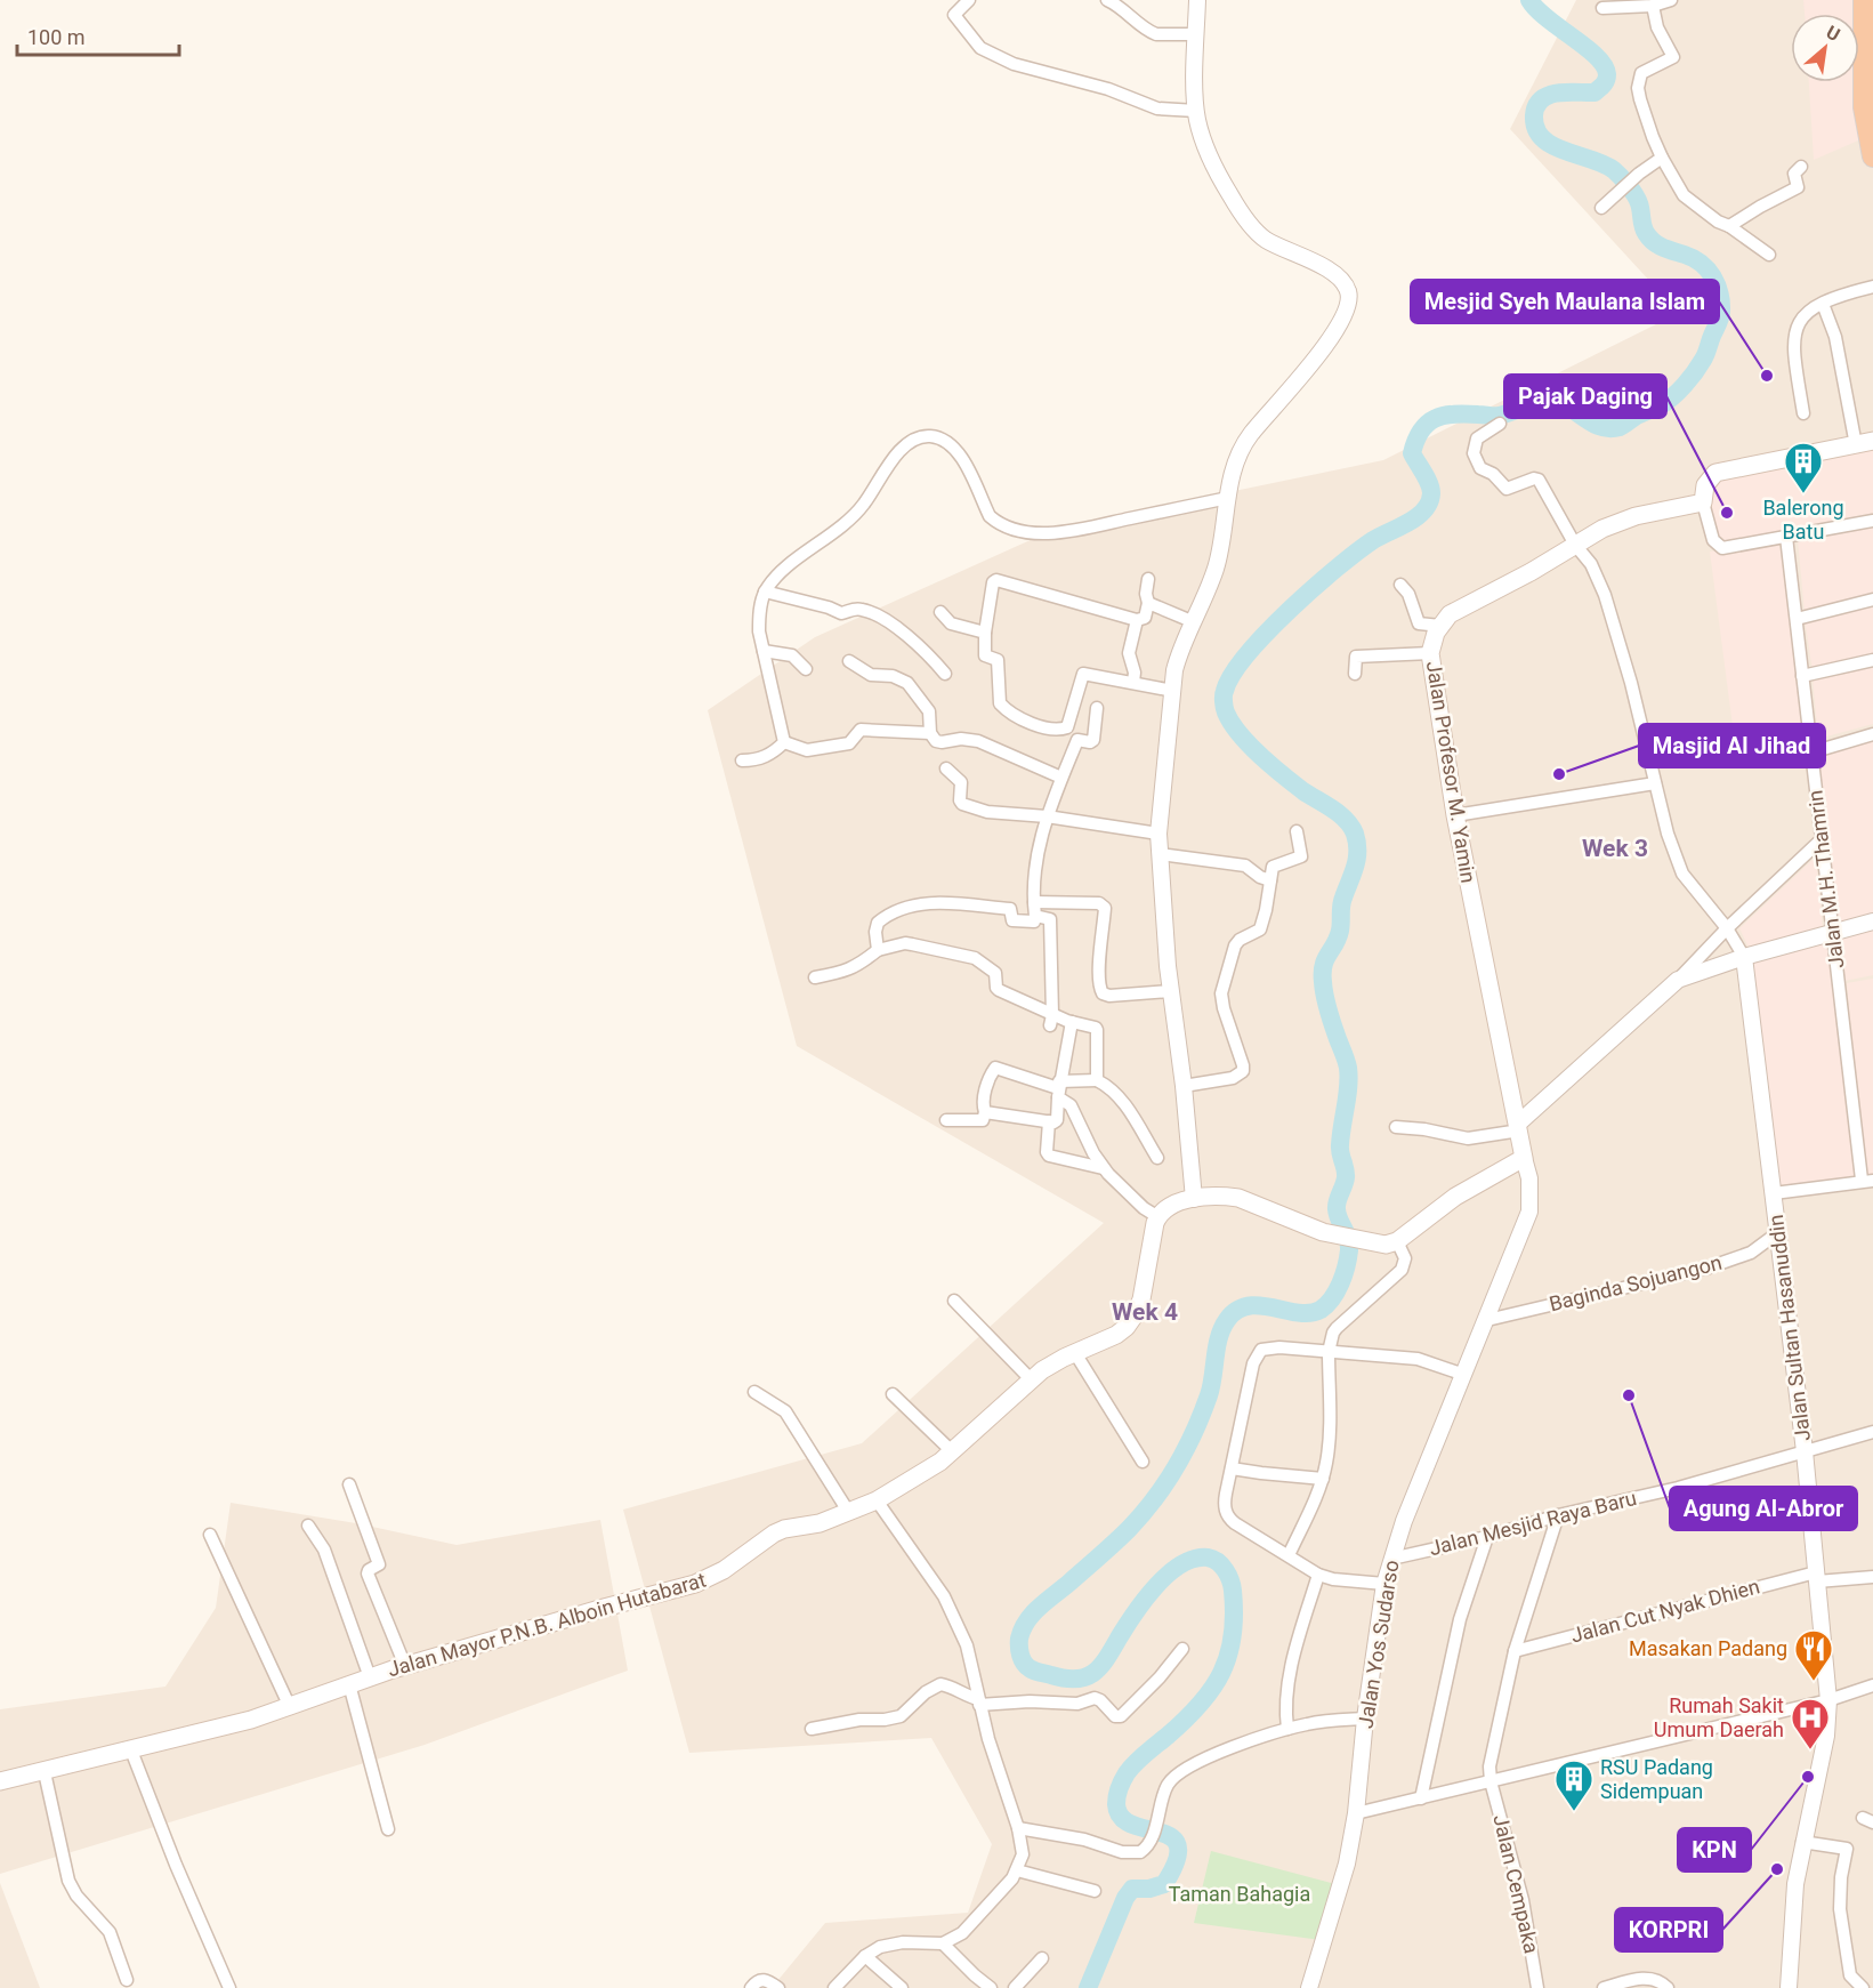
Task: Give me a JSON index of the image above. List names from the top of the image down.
{
  "streets": {
    "main road": ["Jalan Profesor M. Yamin", "Jalan Mayor P.N.B. Alboin Hutabarat"],
    "street": [
      "Jalan M.H. Thamrin",
      "Baginda Sojuangon",
      "Jalan Sultan Hasanuddin",
      "Jalan Mesjid Raya Baru",
      "Jalan Cut Nyak Dhien",
      "Jalan Yos Sudarso",
      "Jalan Cempaka"
    ]
  },
  "crossings": [
    ["Jalan Profesor M. Yamin", "Jalan Yos Sudarso"],
    ["Baginda Sojuangon", "Jalan Sultan Hasanuddin"],
    ["Baginda Sojuangon", "Jalan Yos Sudarso"],
    ["Jalan Sultan Hasanuddin", "Jalan Mesjid Raya Baru"],
    ["Jalan Sultan Hasanuddin", "Jalan Cut Nyak Dhien"],
    ["Jalan Mesjid Raya Baru", "Jalan Yos Sudarso"],
    ["Jalan Mesjid Raya Baru", "Jalan Cempaka"],
    ["Jalan Cut Nyak Dhien", "Jalan Cempaka"]
  ],
  "districts": ["Wek 3", "Wek 4"],
  "parks": ["Taman Bahagia"],
  "places": {
    "other": [
      "Mesjid Syeh Maulana Islam",
      "Pajak Daging",
      "Masjid Al Jihad",
      "Agung Al-Abror",
      "KPN",
      "KORPRI"
    ],
    "building": ["Balerong Batu", "RSU Padang Sidempuan"],
    "restaurant": ["Masakan Padang"],
    "hospital": ["Rumah Sakit Umum Daerah"]
  },
  "scale_bar": "100 m",
  "north": "top right"
}
